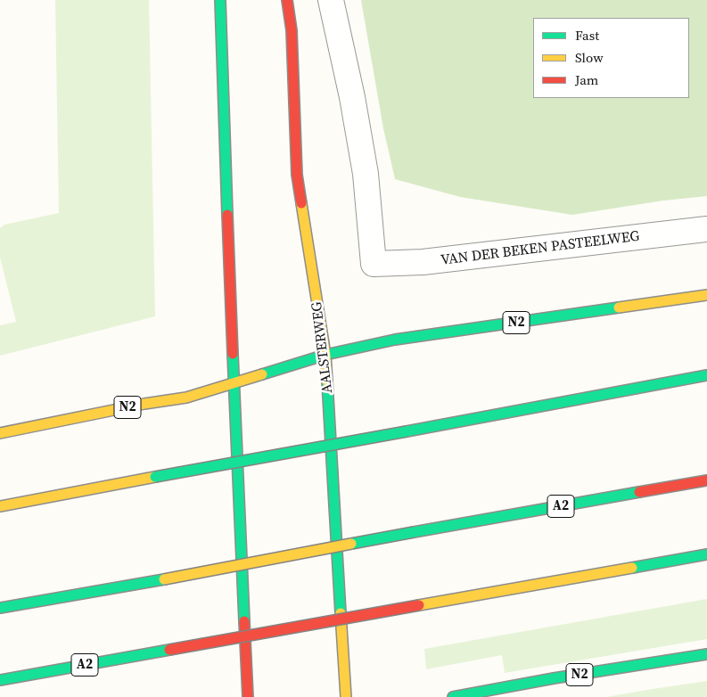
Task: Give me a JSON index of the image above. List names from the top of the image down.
{
  "streets": {
    "main road": ["N2", "AALSTERWEG", "A2"],
    "street": ["VAN DER BEKEN PASTEELWEG"]
  },
  "crossings": [
    ["N2", "AALSTERWEG"]
  ],
  "legend": ["Fast", "Slow", "Jam"]
}
